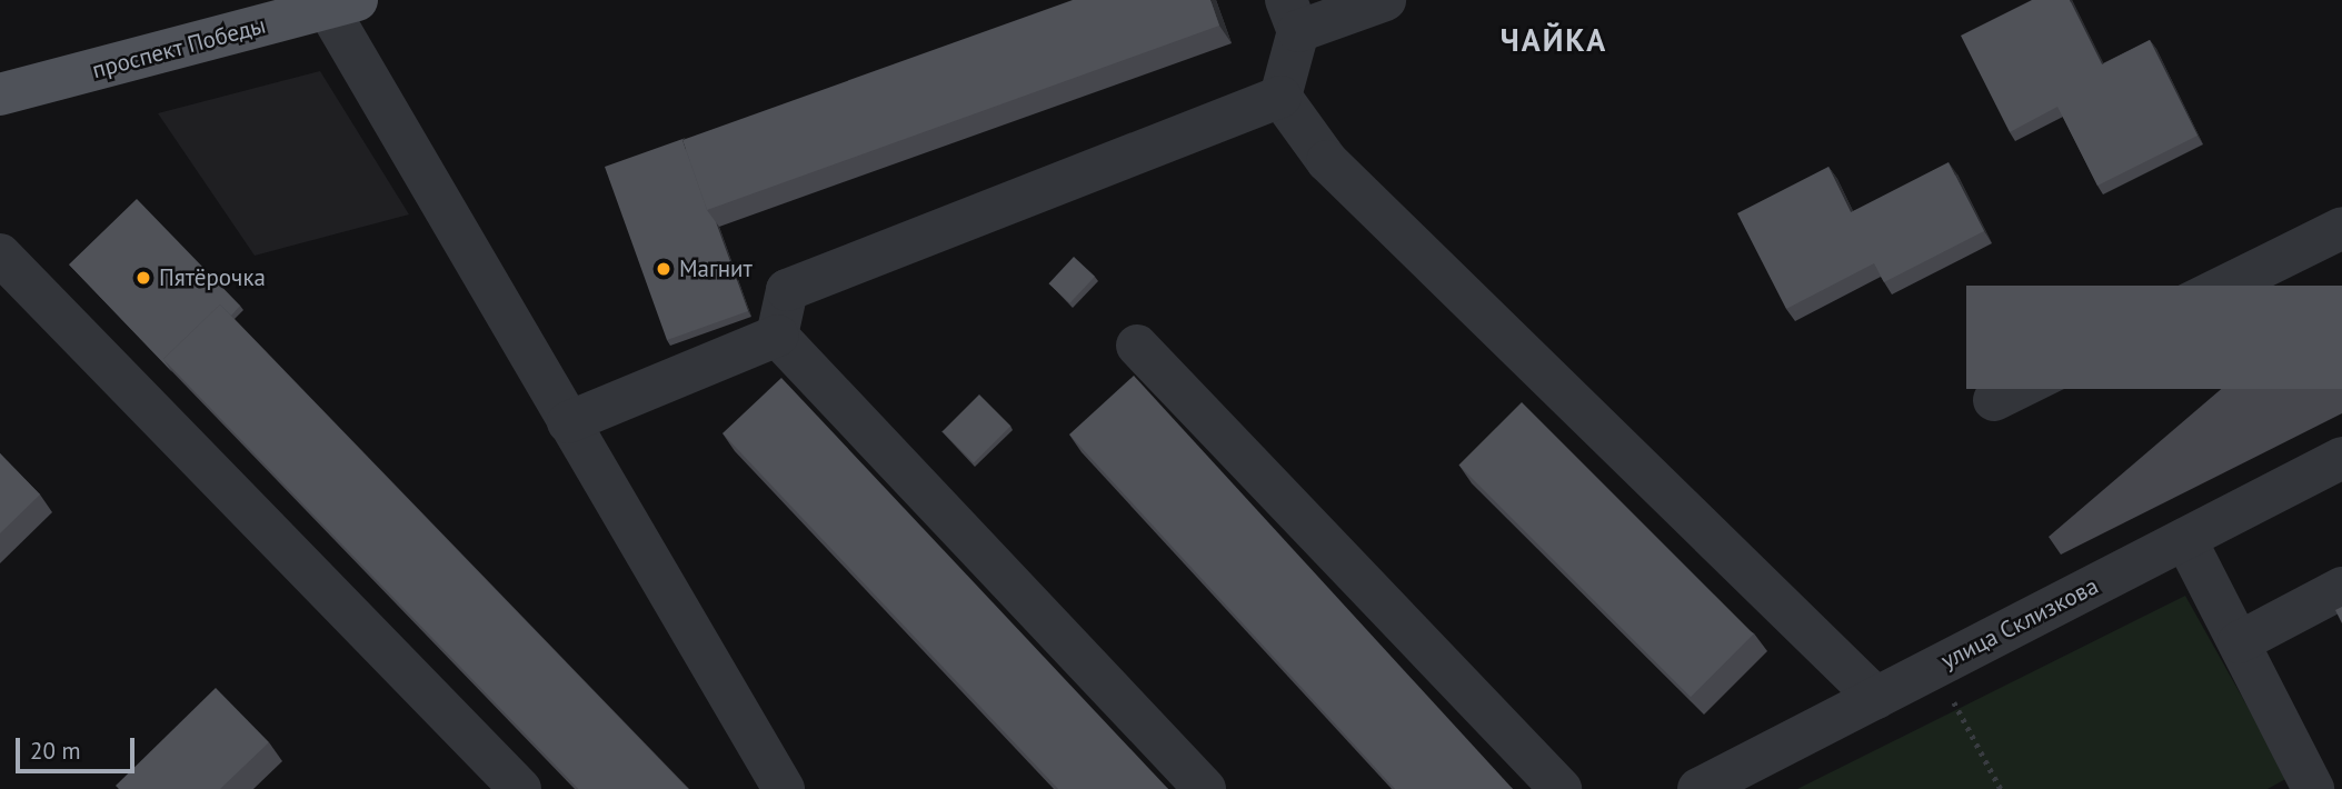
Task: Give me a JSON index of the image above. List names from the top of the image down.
{
  "streets": {
    "main road": ["проспект Победы"],
    "street": ["улица Склизкова"]
  },
  "districts": ["ЧАЙКА"],
  "places": ["Магнит", "Пятёрочка"],
  "scale_bar": "20 m"
}
